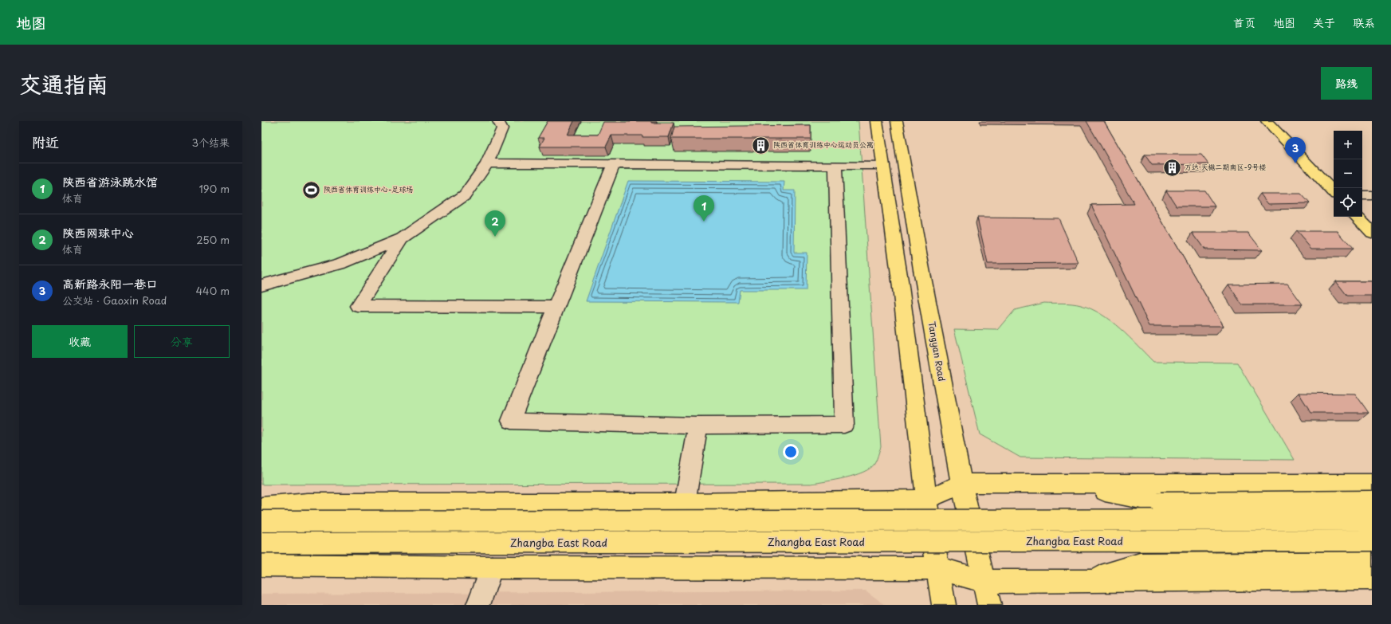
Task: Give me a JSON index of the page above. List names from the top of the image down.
{
  "streets": {
    "main road": ["Tangyan Road", "Zhangba East Road"]
  },
  "places": {
    "building": ["陕西省体育训练中心运动员公寓", "万达·天樾二期南区-9号楼"],
    "sports": ["陕西省体育训练中心-足球场"]
  },
  "page": {
    "header": "地图",
    "nav": [
      "首页",
      "地图",
      "关于",
      "联系"
    ],
    "title": "交通指南",
    "buttons": [
      "路线",
      ["收藏", "分享"]
    ],
    "heading": ["附近", "3个结果"],
    "map_buttons": ["+", "−"],
    "pins": ["3", "1", "2"],
    "list": [
      {
        "mark": "1",
        "name": "陕西省游泳跳水馆",
        "note": "体育",
        "value": "190 m"
      },
      {
        "mark": "2",
        "name": "陕西网球中心",
        "note": "体育",
        "value": "250 m"
      },
      {
        "mark": "3",
        "name": "高新路永阳一巷口",
        "note": "公交站 · Gaoxin Road",
        "value": "440 m"
      }
    ]
  }
}
